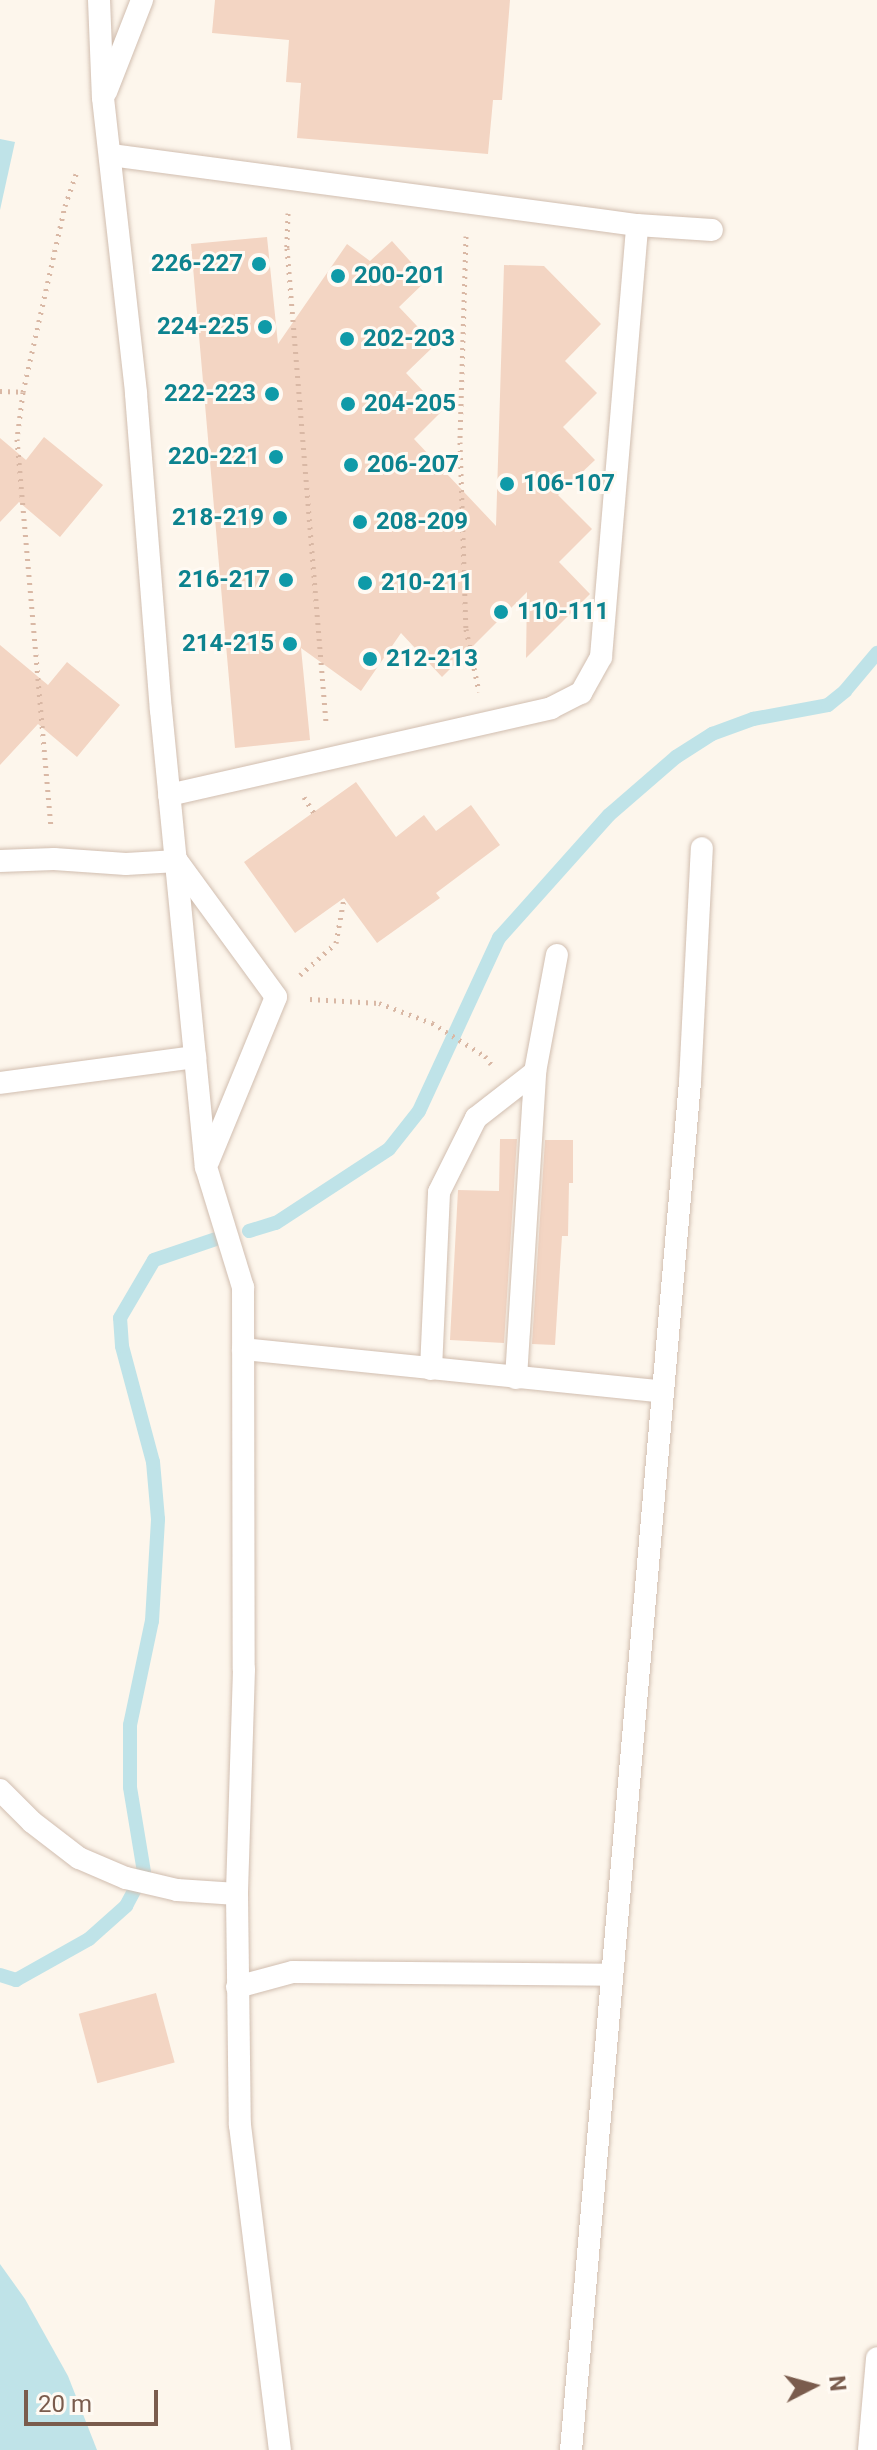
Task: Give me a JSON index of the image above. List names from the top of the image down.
{
  "places": [
    "226-227",
    "200-201",
    "224-225",
    "202-203",
    "222-223",
    "204-205",
    "220-221",
    "206-207",
    "106-107",
    "218-219",
    "208-209",
    "216-217",
    "210-211",
    "110-111",
    "214-215",
    "212-213"
  ],
  "scale_bar": "20 m",
  "north": "right"
}
